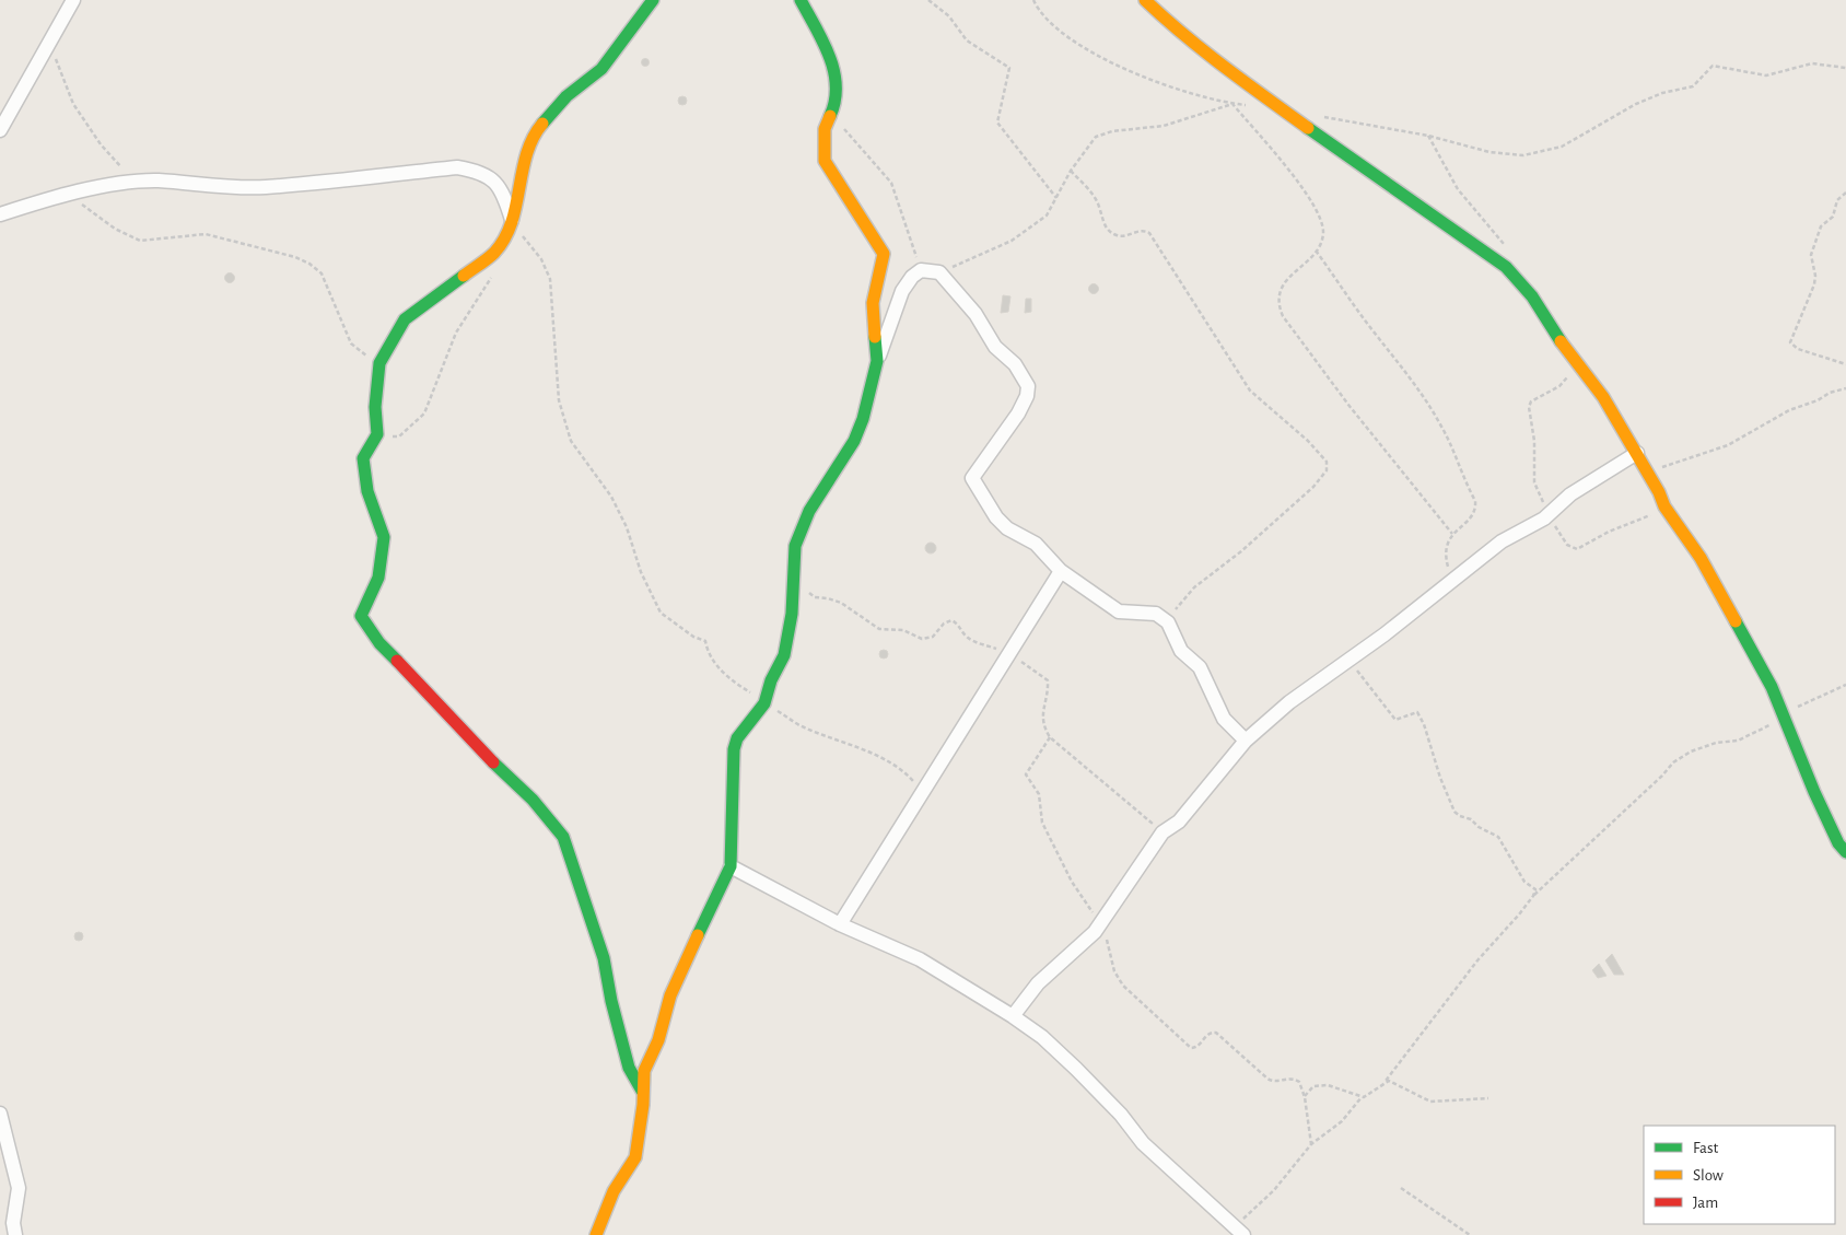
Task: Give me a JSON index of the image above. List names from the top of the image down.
{
  "legend": ["Fast", "Slow", "Jam"]
}
